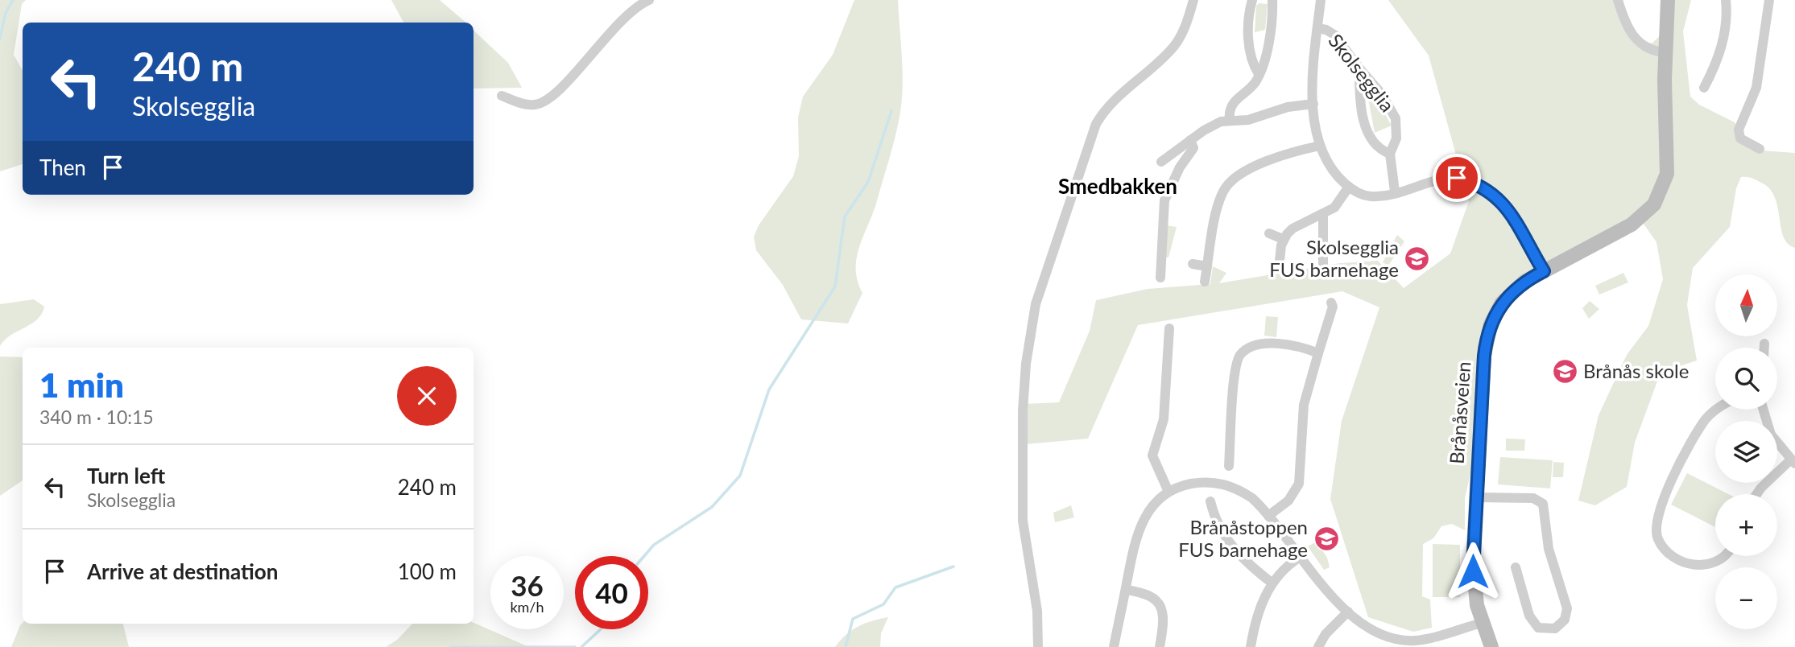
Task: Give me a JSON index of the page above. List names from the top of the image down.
{
  "streets": {
    "street": ["Skolsegglia", "Brånåsveien"]
  },
  "crossings": [
    ["Skolsegglia", "Brånåsveien"]
  ],
  "districts": ["Smedbakken"],
  "places": {
    "school or university": ["Skolsegglia FUS barnehage", "Brånås skole", "Brånåstoppen FUS barnehage"]
  },
  "north": "top",
  "page": {
    "turn": ["240 m", "Skolsegglia"],
    "then": "Then",
    "map_buttons": ["+", "−"],
    "heading": ["1 min", "340 m · 10:15"],
    "list": [
      {
        "name": "Turn left",
        "note": "Skolsegglia",
        "value": "240 m"
      },
      {
        "name": "Arrive at destination",
        "value": "100 m"
      }
    ],
    "speed": "36 km/h",
    "limit": "40"
  }
}
